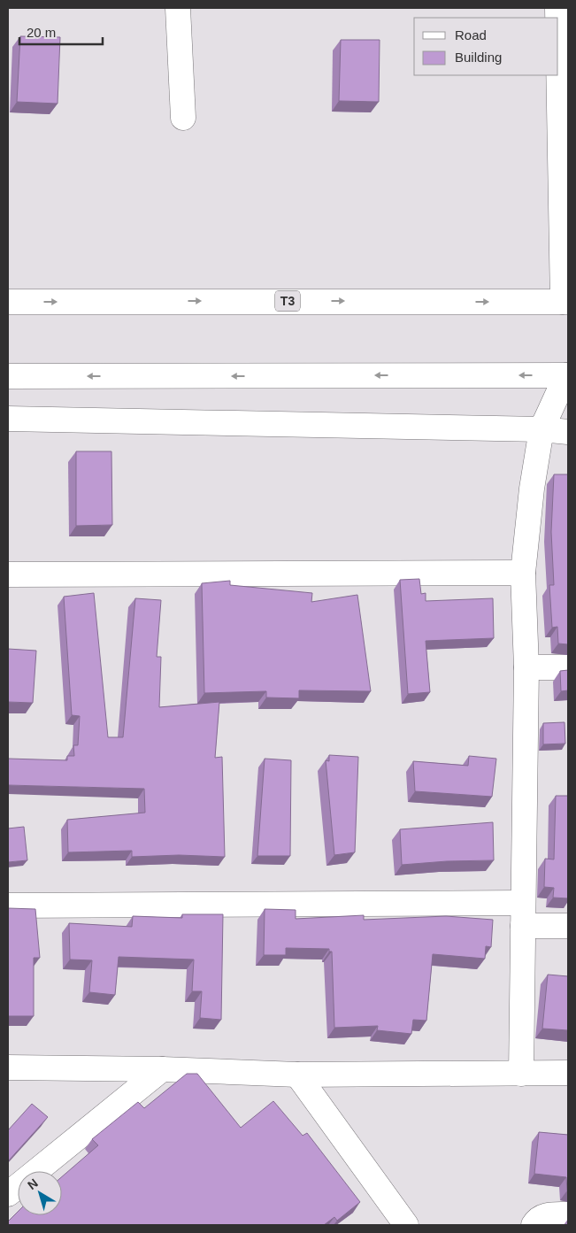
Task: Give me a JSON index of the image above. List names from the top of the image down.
{
  "streets": {
    "main road": ["T3"]
  },
  "legend": ["Road", "Building"],
  "scale_bar": "20 m",
  "north": "top left"
}
